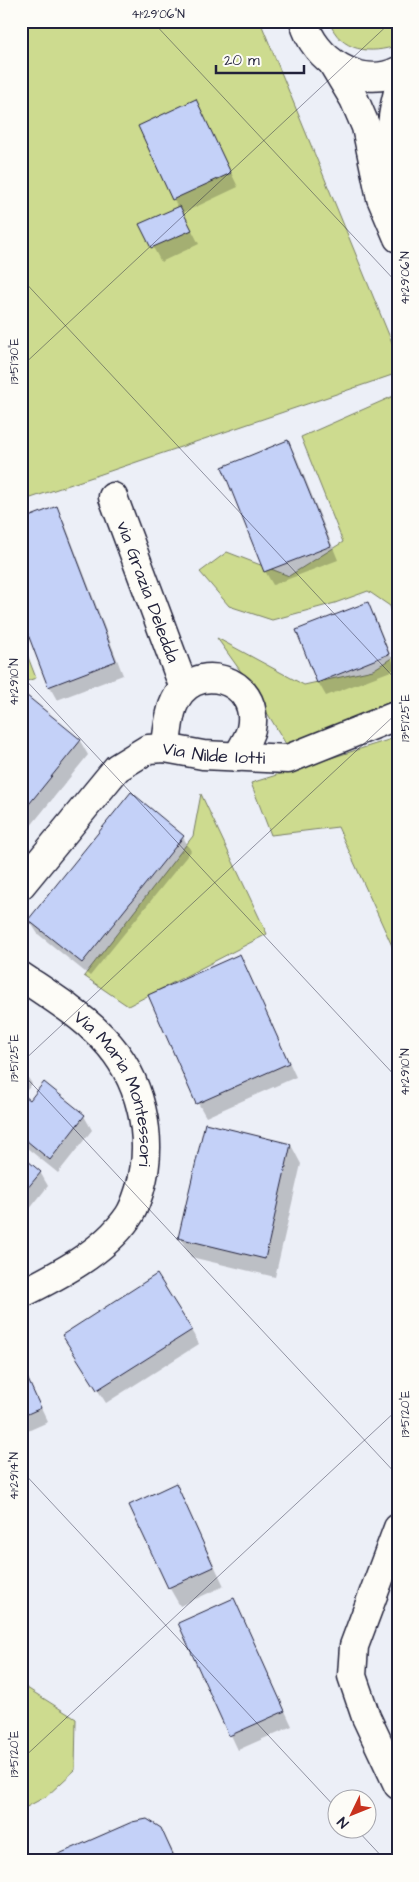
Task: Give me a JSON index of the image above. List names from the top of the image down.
{
  "streets": {
    "street": ["via Grazia Deledda", "Via Nilde Iotti", "Via Maria Montessori"]
  },
  "crossings": [
    ["via Grazia Deledda", "Via Nilde Iotti"]
  ],
  "scale_bar": "20 m",
  "north": "bottom left",
  "coordinates": [
    "41°29'06\"N",
    "13°51'30\"E",
    "41°29'10\"N",
    "13°51'25\"E",
    "13°51'20\"E",
    "41°29'14\"N"
  ]
}
